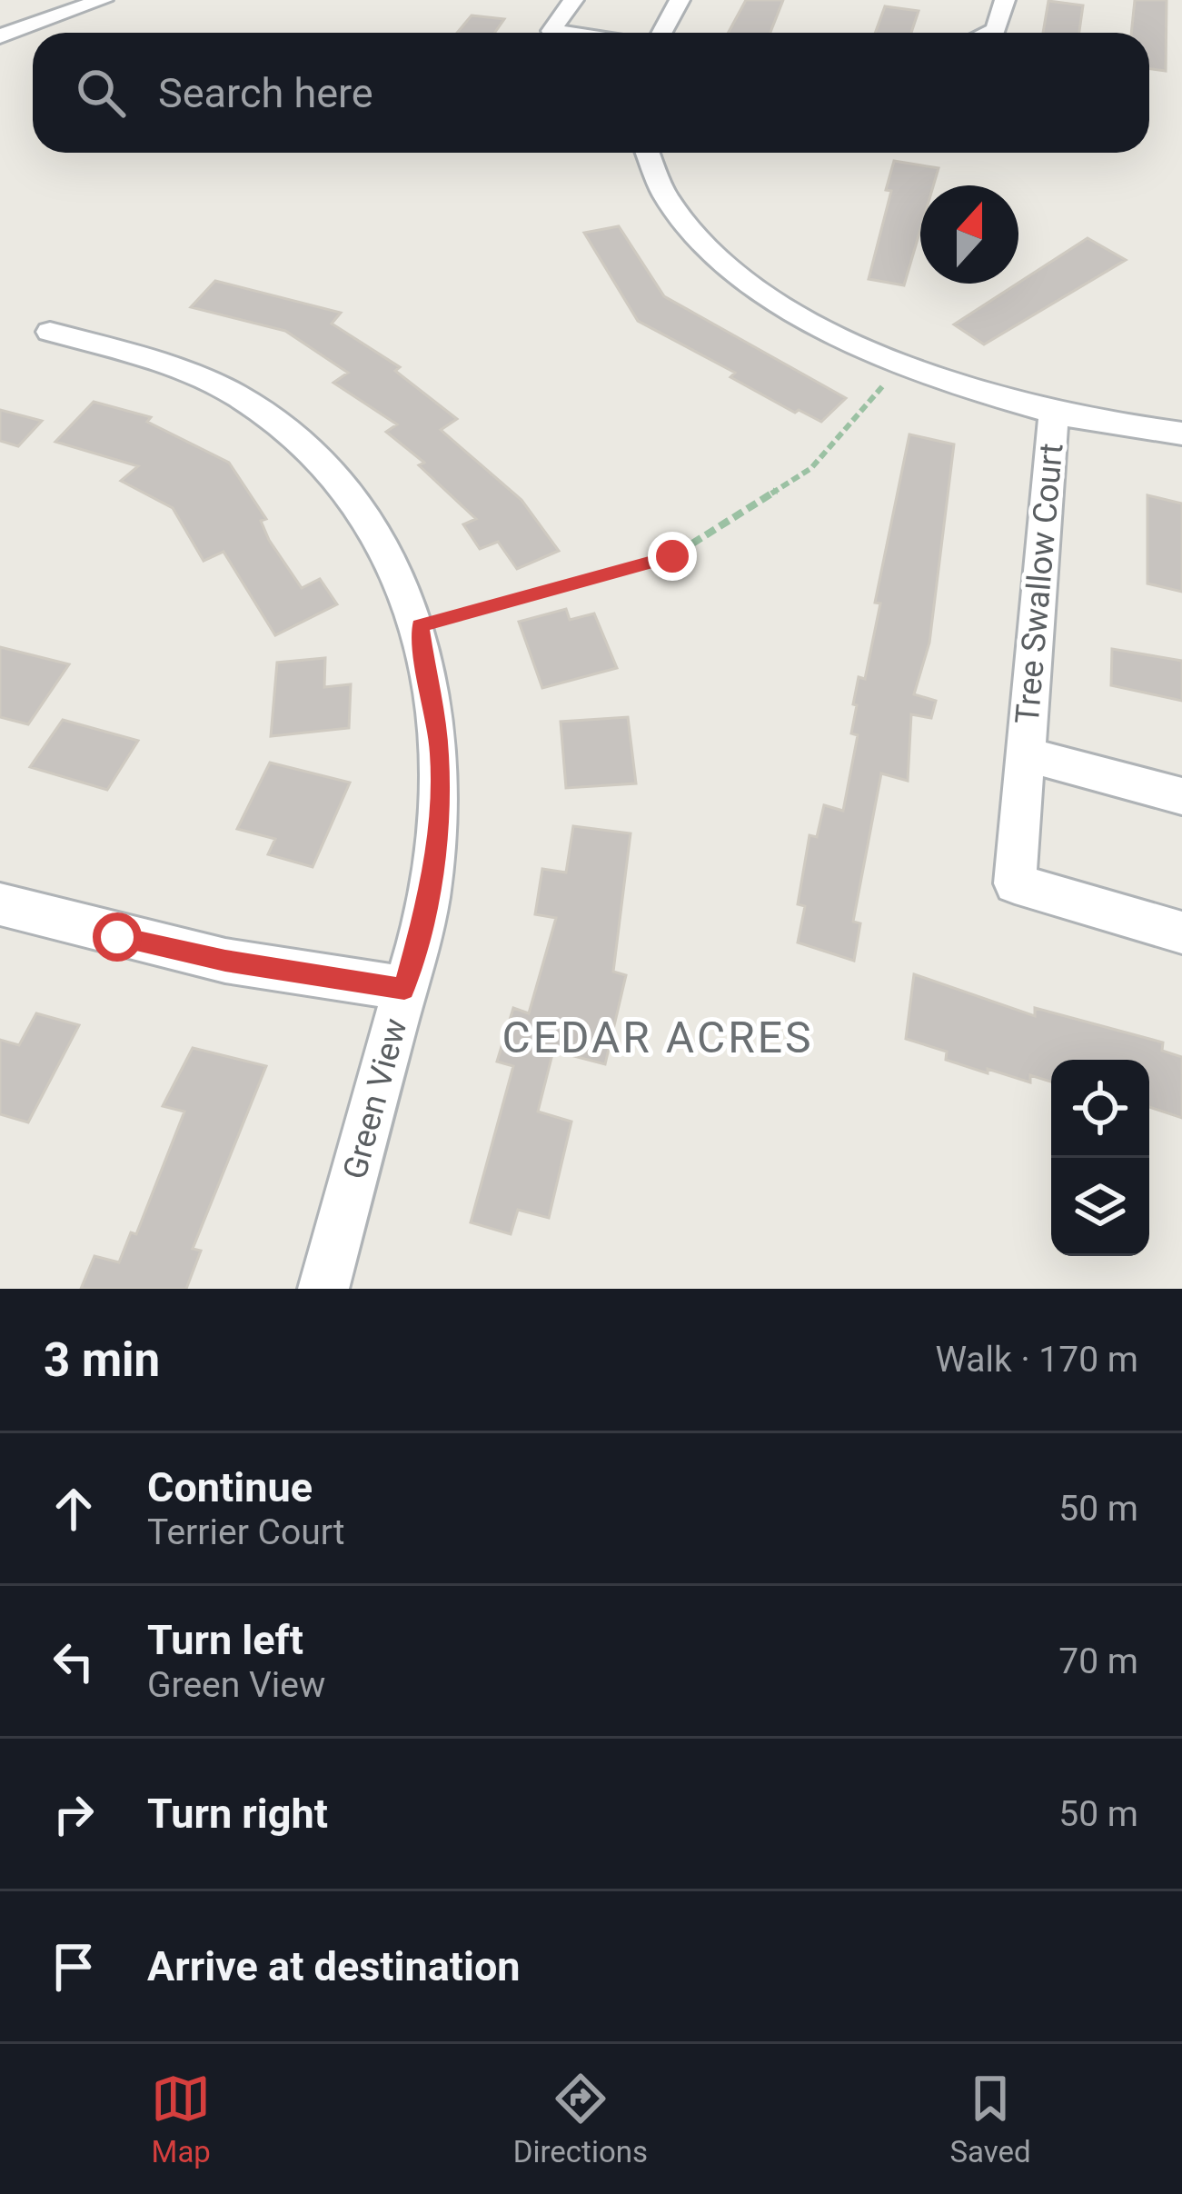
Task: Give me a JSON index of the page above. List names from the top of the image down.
{
  "streets": {
    "street": ["Tree Swallow Court", "Green View"]
  },
  "districts": ["CEDAR ACRES"],
  "north": "top",
  "page": {
    "search": "Search here",
    "heading": ["3 min", "Walk · 170 m"],
    "list": [
      ["Continue", "Terrier Court", "50 m"],
      ["Turn left", "Green View", "70 m"],
      ["Turn right", "50 m"],
      "Arrive at destination"
    ],
    "nav": ["Map", "Directions", "Saved"]
  }
}
